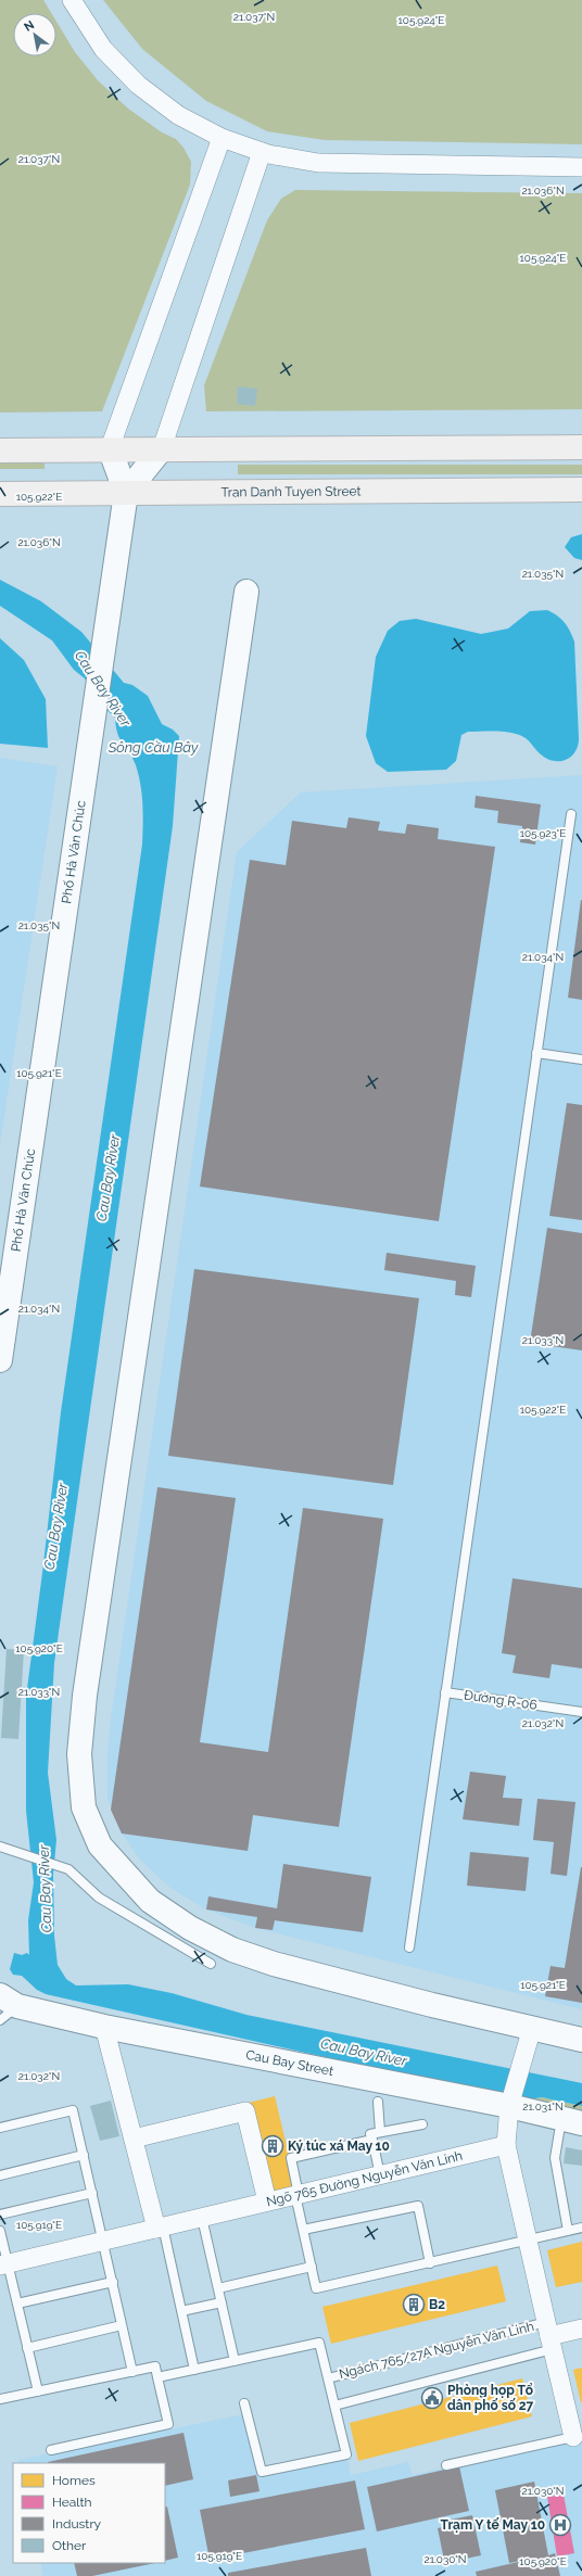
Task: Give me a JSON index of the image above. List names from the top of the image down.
{
  "streets": {
    "main road": ["Tran Danh Tuyen Street"],
    "street": ["Phố Hà Văn Chúc", "Cau Bay Street", "Ngõ 765 Đường Nguyễn Văn Linh"],
    "lane": ["Đường R-06", "Ngách 765/27A Nguyễn Văn Linh"]
  },
  "crossings": [
    ["Tran Danh Tuyen Street", "Phố Hà Văn Chúc"]
  ],
  "water": ["Cau Bay River", "Sông Cầu Bây"],
  "places": {
    "building": ["Ký túc xá May 10", "B2"],
    "public building": ["Phòng họp Tổ dân phố số 27"],
    "hospital": ["Trạm Y tế May 10"]
  },
  "legend": [
    "Homes",
    "Health",
    "Industry",
    "Other"
  ],
  "north": "top left",
  "coordinates": [
    "21.037°N",
    "105.924°E",
    "21.036°N",
    "105.922°E",
    "21.035°N",
    "105.923°E",
    "21.034°N",
    "105.921°E",
    "21.033°N",
    "105.920°E",
    "21.032°N",
    "21.031°N",
    "105.919°E",
    "21.030°N"
  ]
}
